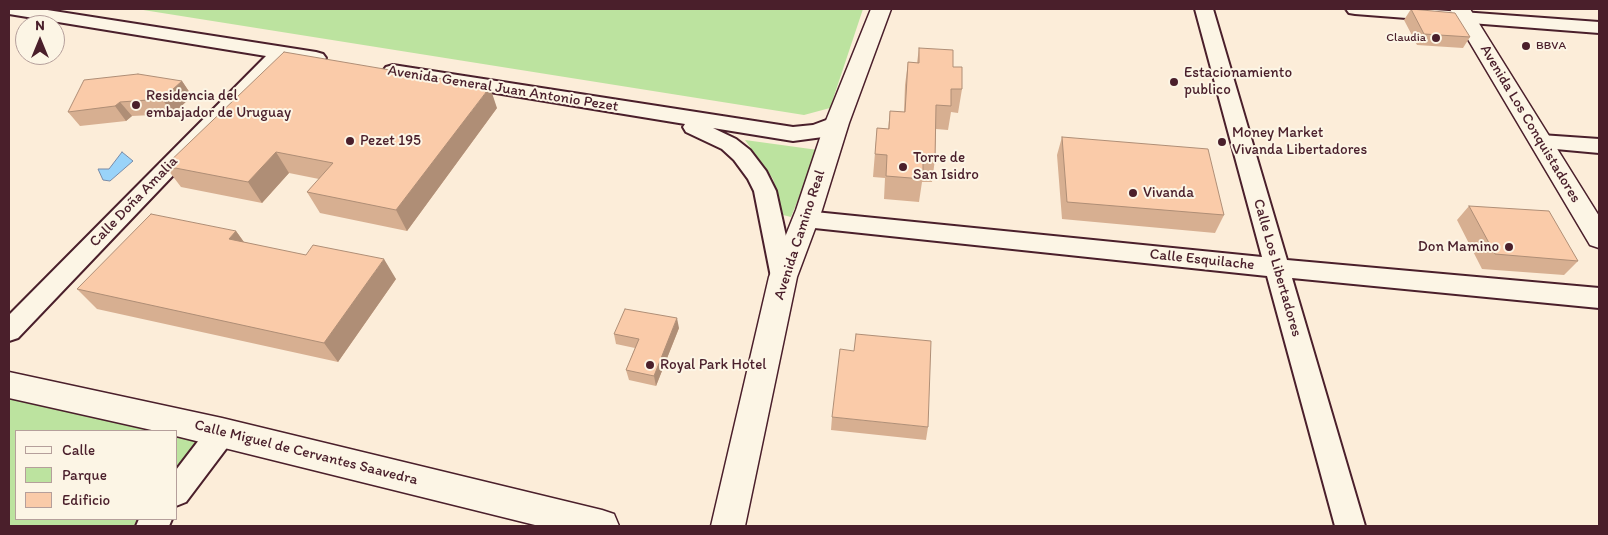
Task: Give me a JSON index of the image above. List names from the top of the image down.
{
  "streets": {
    "main road": ["Avenida Los Conquistadores", "Avenida Camino Real", "Calle Miguel de Cervantes Saavedra"],
    "street": [
      "Avenida General Juan Antonio Pezet",
      "Calle Doña Amalia",
      "Calle Esquilache",
      "Calle Los Libertadores"
    ]
  },
  "crossings": [
    ["Avenida General Juan Antonio Pezet", "Avenida Camino Real"],
    ["Avenida Camino Real", "Calle Esquilache"],
    ["Calle Esquilache", "Calle Los Libertadores"]
  ],
  "places": [
    "Claudia",
    "BBVA",
    "Estacionamiento publico",
    "Residencia del embajador de Uruguay",
    "Pezet 195",
    "Money Market Vivanda Libertadores",
    "Torre de San Isidro",
    "Vivanda",
    "Don Mamino",
    "Royal Park Hotel"
  ],
  "legend": ["Calle", "Parque", "Edificio"],
  "north": "top"
}
